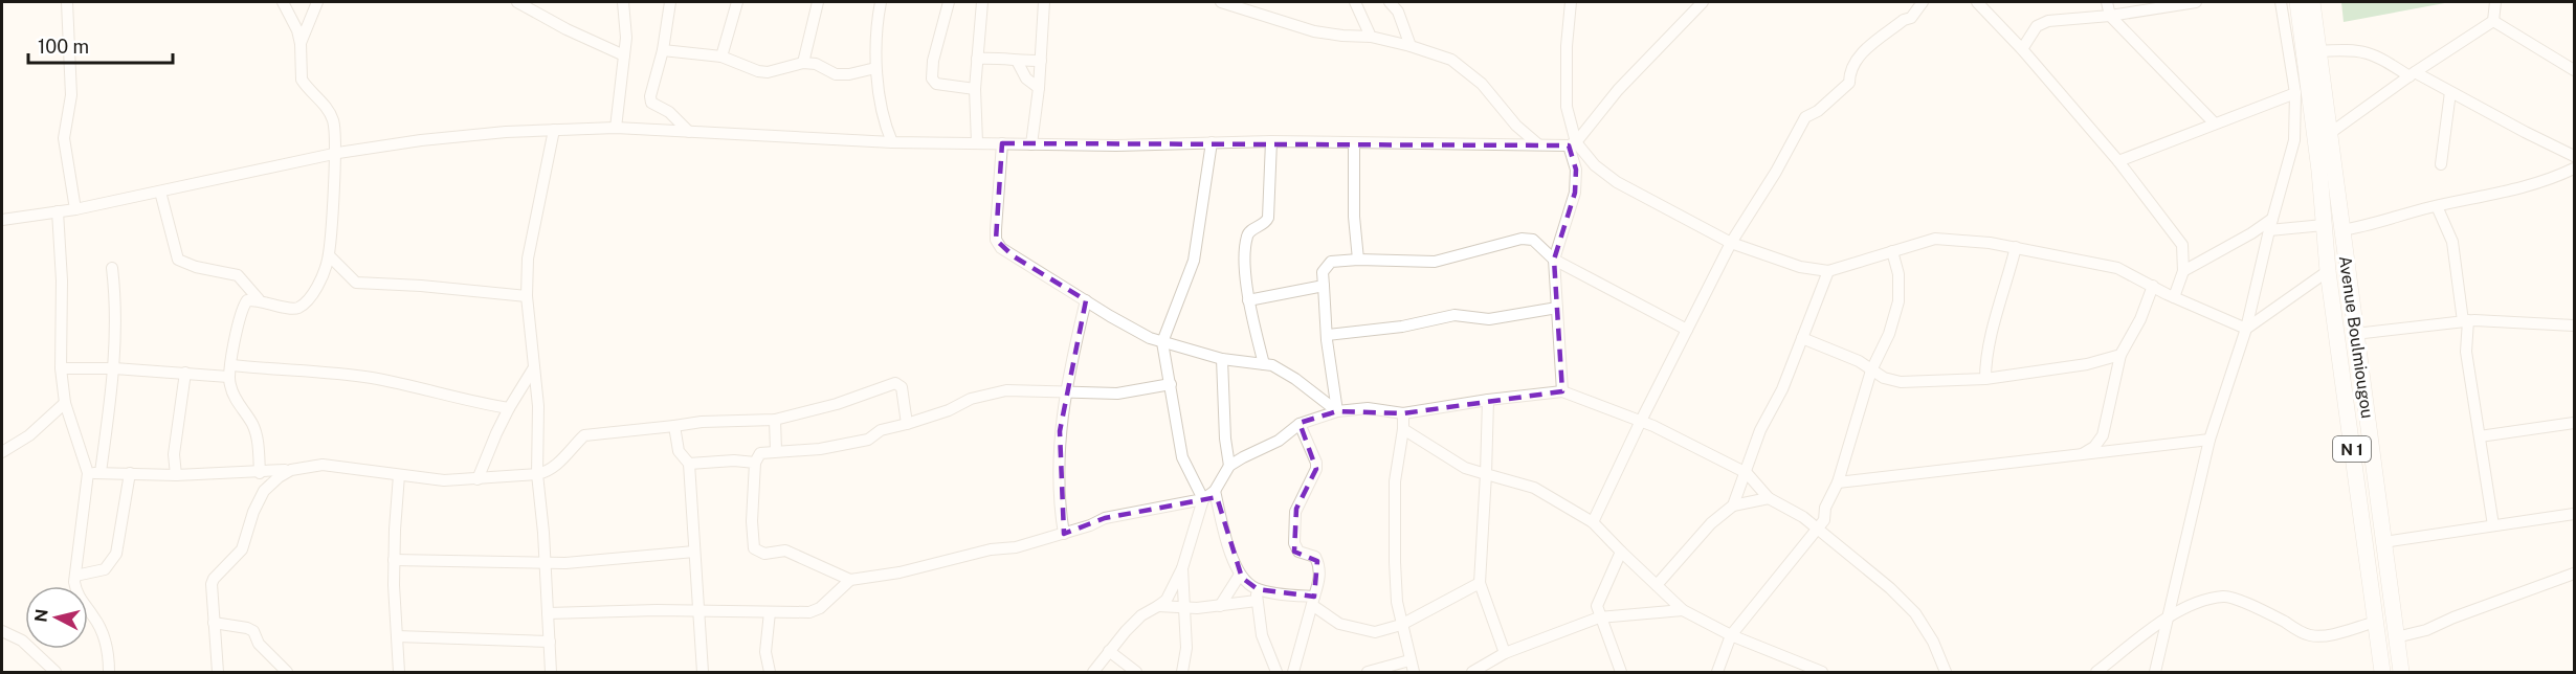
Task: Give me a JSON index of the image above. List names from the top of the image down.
{
  "streets": {
    "highway": ["Avenue Boulmiougou", "N 1"]
  },
  "scale_bar": "100 m",
  "north": "left"
}
